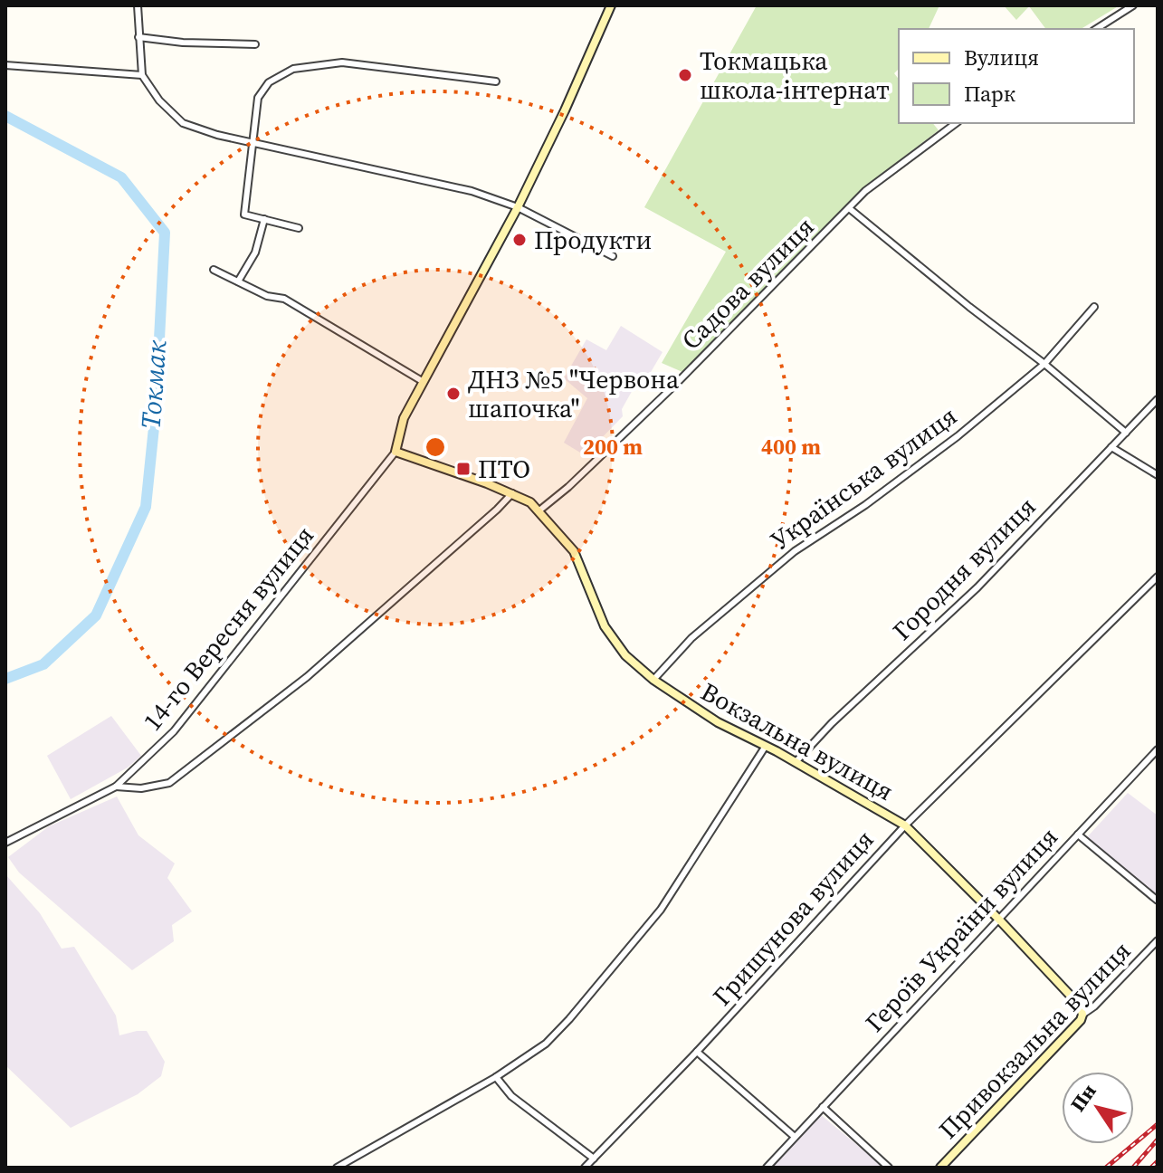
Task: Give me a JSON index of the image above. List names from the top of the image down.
{
  "streets": {
    "street": [
      "Садова вулиця",
      "Українська вулиця",
      "Городня вулиця",
      "14-го Вересня вулиця",
      "Вокзальна вулиця",
      "Гришунова вулиця",
      "Героїв України вулиця",
      "Привокзальна вулиця"
    ]
  },
  "crossings": [
    ["Садова вулиця", "Вокзальна вулиця"],
    ["Українська вулиця", "Вокзальна вулиця"],
    ["Городня вулиця", "Вокзальна вулиця"],
    ["14-го Вересня вулиця", "Вокзальна вулиця"],
    ["Вокзальна вулиця", "Гришунова вулиця"],
    ["Вокзальна вулиця", "Героїв України вулиця"],
    ["Вокзальна вулиця", "Привокзальна вулиця"]
  ],
  "water": ["Токмак"],
  "places": {
    "other": ["Токмацька школа-інтернат", "Продукти", "ДНЗ №5 \"Червона шапочка\""],
    "transit": ["ПТО"]
  },
  "legend": ["Вулиця", "Парк"],
  "north": "top left",
  "rings": ["200 m", "400 m"]
}
